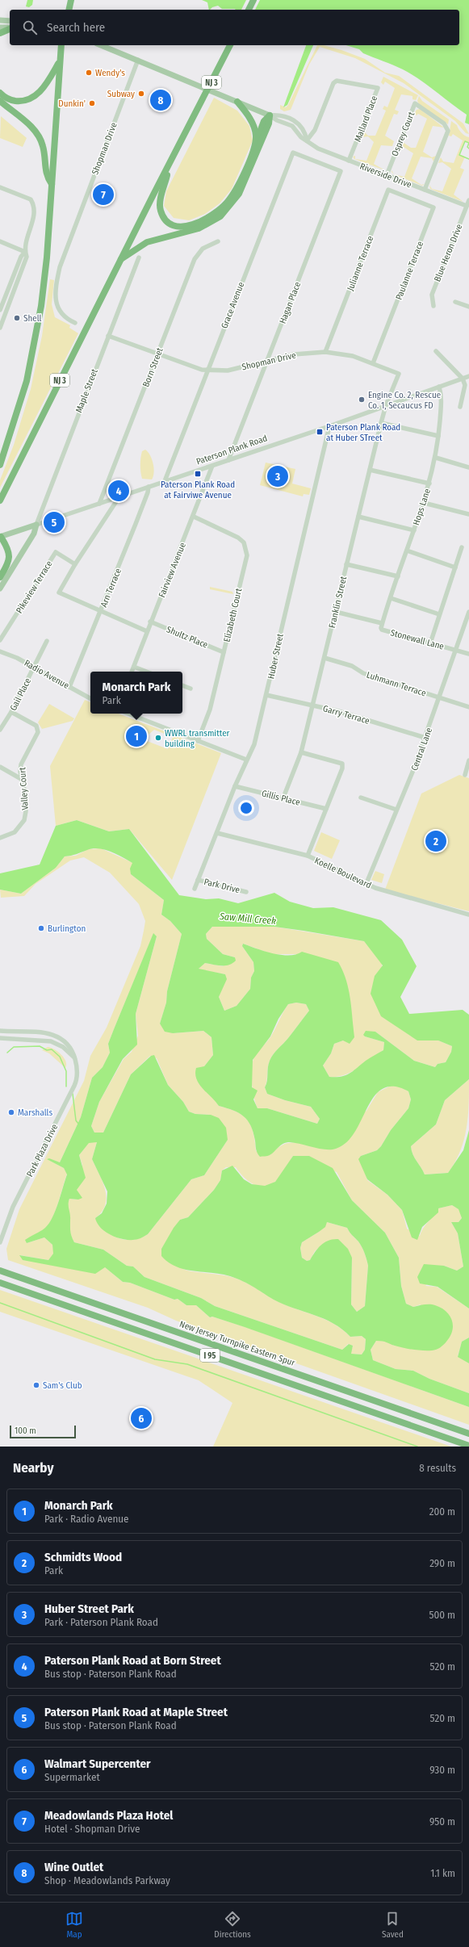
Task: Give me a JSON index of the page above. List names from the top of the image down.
{
  "streets": {
    "highway": ["NJ 3", "New Jersey Turnpike Eastern Spur", "I 95"],
    "main road": ["Paterson Plank Road"],
    "street": [
      "Mallard Place",
      "Osprey Court",
      "Shopman Drive",
      "Riverside Drive",
      "Blue Heron Drive",
      "Julianne Terrace",
      "Paulanne Terrace",
      "Hagan Place",
      "Grace Avenue",
      "Born Street",
      "Maple Street",
      "Hops Lane",
      "Fairview Avenue",
      "Pikeview Terrace",
      "Arn Terrace",
      "Franklin Street",
      "Elizabeth Court",
      "Shultz Place",
      "Stonewall Lane",
      "Huber Street",
      "Radio Avenue",
      "Luhmann Terrace",
      "Gail Place",
      "Garry Terrace",
      "Central Lane",
      "Valley Court",
      "Gillis Place",
      "Koelle Boulevard",
      "Park Drive",
      "Park Plaza Drive"
    ]
  },
  "crossings": [
    ["Mallard Place", "Riverside Drive"],
    ["Osprey Court", "Riverside Drive"],
    ["Shopman Drive", "Julianne Terrace"],
    ["Shopman Drive", "Paulanne Terrace"],
    ["Shopman Drive", "Hagan Place"],
    ["Shopman Drive", "Grace Avenue"],
    ["Shopman Drive", "Born Street"],
    ["Shopman Drive", "Maple Street"],
    ["Shopman Drive", "Paterson Plank Road"],
    ["Shopman Drive", "Franklin Street"],
    ["Riverside Drive", "Blue Heron Drive"],
    ["Julianne Terrace", "Paulanne Terrace"],
    ["Hagan Place", "Grace Avenue"],
    ["Hagan Place", "Paterson Plank Road"],
    ["Grace Avenue", "Paterson Plank Road"],
    ["Born Street", "Paterson Plank Road"],
    ["Maple Street", "Paterson Plank Road"],
    ["Paterson Plank Road", "Hops Lane"],
    ["Paterson Plank Road", "Fairview Avenue"],
    ["Paterson Plank Road", "Arn Terrace"],
    ["Paterson Plank Road", "Franklin Street"],
    ["Paterson Plank Road", "Huber Street"],
    ["Hops Lane", "Stonewall Lane"],
    ["Fairview Avenue", "Elizabeth Court"],
    ["Fairview Avenue", "Shultz Place"],
    ["Arn Terrace", "Radio Avenue"],
    ["Franklin Street", "Stonewall Lane"],
    ["Franklin Street", "Luhmann Terrace"],
    ["Franklin Street", "Garry Terrace"],
    ["Franklin Street", "Gillis Place"],
    ["Elizabeth Court", "Shultz Place"],
    ["Stonewall Lane", "Central Lane"],
    ["Huber Street", "Garry Terrace"],
    ["Huber Street", "Gillis Place"],
    ["Huber Street", "Koelle Boulevard"],
    ["Huber Street", "Park Drive"],
    ["Radio Avenue", "Gail Place"],
    ["Luhmann Terrace", "Central Lane"],
    ["Gail Place", "Valley Court"],
    ["Garry Terrace", "Central Lane"],
    ["Central Lane", "Koelle Boulevard"]
  ],
  "water": ["Saw Mill Creek"],
  "places": {
    "other": [
      "Wendy's",
      "Subway",
      "Dunkin'",
      "Shell",
      "Engine Co. 2, Rescue Co. 1, Secaucus FD",
      "WWRL transmitter building",
      "Burlington",
      "Marshalls",
      "Sam's Club"
    ],
    "transit": ["Paterson Plank Road at Huber STreet", "Paterson Plank Road at Fairviwe Avenue"]
  },
  "scale_bar": "100 m",
  "page": {
    "search": "Search here",
    "pins": [
      "8",
      "7",
      "3",
      "4",
      "5",
      "1",
      "2",
      "6"
    ],
    "popup": ["Monarch Park", "Park"],
    "scale": "100 m",
    "heading": ["Nearby", "8 results"],
    "list": [
      {
        "mark": "1",
        "name": "Monarch Park",
        "note": "Park · Radio Avenue",
        "value": "200 m"
      },
      {
        "mark": "2",
        "name": "Schmidts Wood",
        "note": "Park",
        "value": "290 m"
      },
      {
        "mark": "3",
        "name": "Huber Street Park",
        "note": "Park · Paterson Plank Road",
        "value": "500 m"
      },
      {
        "mark": "4",
        "name": "Paterson Plank Road at Born Street",
        "note": "Bus stop · Paterson Plank Road",
        "value": "520 m"
      },
      {
        "mark": "5",
        "name": "Paterson Plank Road at Maple Street",
        "note": "Bus stop · Paterson Plank Road",
        "value": "520 m"
      },
      {
        "mark": "6",
        "name": "Walmart Supercenter",
        "note": "Supermarket",
        "value": "930 m"
      },
      {
        "mark": "7",
        "name": "Meadowlands Plaza Hotel",
        "note": "Hotel · Shopman Drive",
        "value": "950 m"
      },
      {
        "mark": "8",
        "name": "Wine Outlet",
        "note": "Shop · Meadowlands Parkway",
        "value": "1.1 km"
      }
    ],
    "nav": ["Map", "Directions", "Saved"]
  }
}
